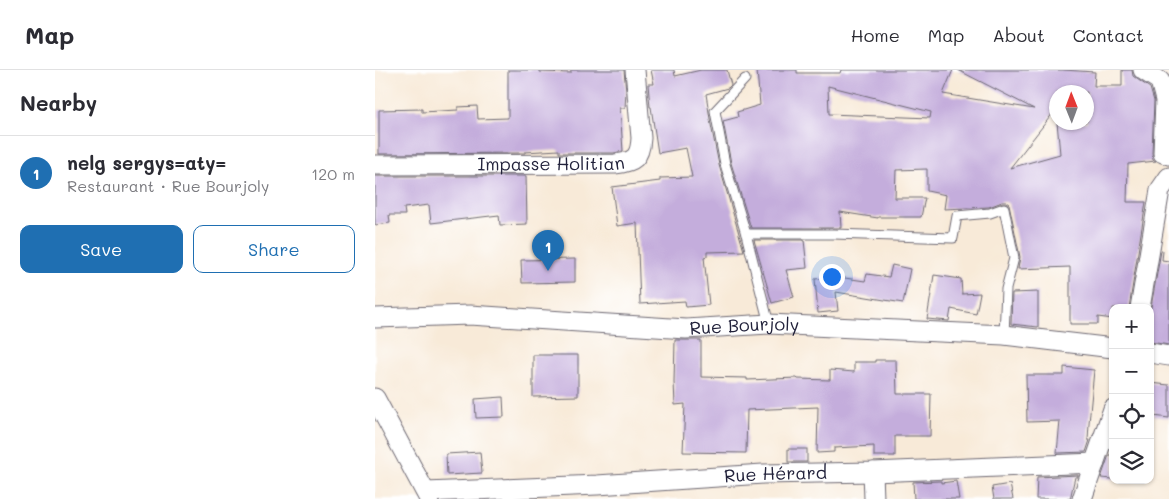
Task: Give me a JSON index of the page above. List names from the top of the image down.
{
  "streets": {
    "street": ["Impasse Holitian", "Rue Bourjoly", "Rue Hérard"]
  },
  "north": "top",
  "page": {
    "header": "Map",
    "nav": [
      "Home",
      "Map",
      "About",
      "Contact"
    ],
    "heading": "Nearby",
    "list": [
      {
        "mark": "1",
        "name": "nelg sergys=aty=",
        "note": "Restaurant · Rue Bourjoly",
        "value": "120 m"
      }
    ],
    "buttons": ["Save", "Share"],
    "pins": "1",
    "map_buttons": ["+", "−"]
  }
}
